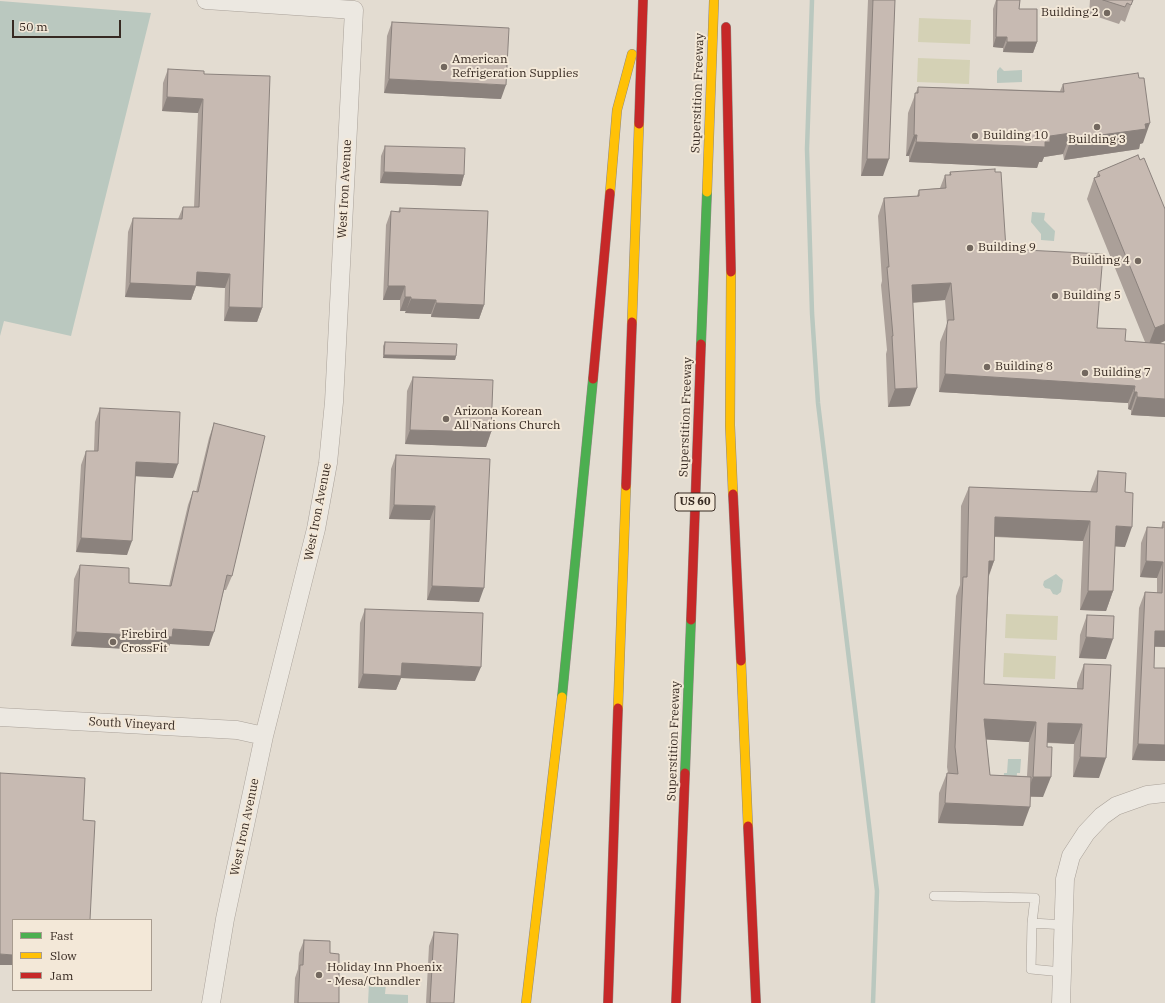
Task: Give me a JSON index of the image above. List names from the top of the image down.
{
  "streets": {
    "highway": ["Superstition Freeway", "US 60"],
    "street": ["West Iron Avenue", "South Vineyard"]
  },
  "crossings": [
    ["West Iron Avenue", "South Vineyard"]
  ],
  "places": [
    "Building 2",
    "American Refrigeration Supplies",
    "Building 3",
    "Building 10",
    "Building 9",
    "Building 4",
    "Building 5",
    "Building 8",
    "Building 7",
    "Arizona Korean All Nations Church",
    "Firebird CrossFit",
    "Holiday Inn Phoenix - Mesa/Chandler"
  ],
  "legend": ["Fast", "Slow", "Jam"],
  "scale_bar": "50 m"
}
